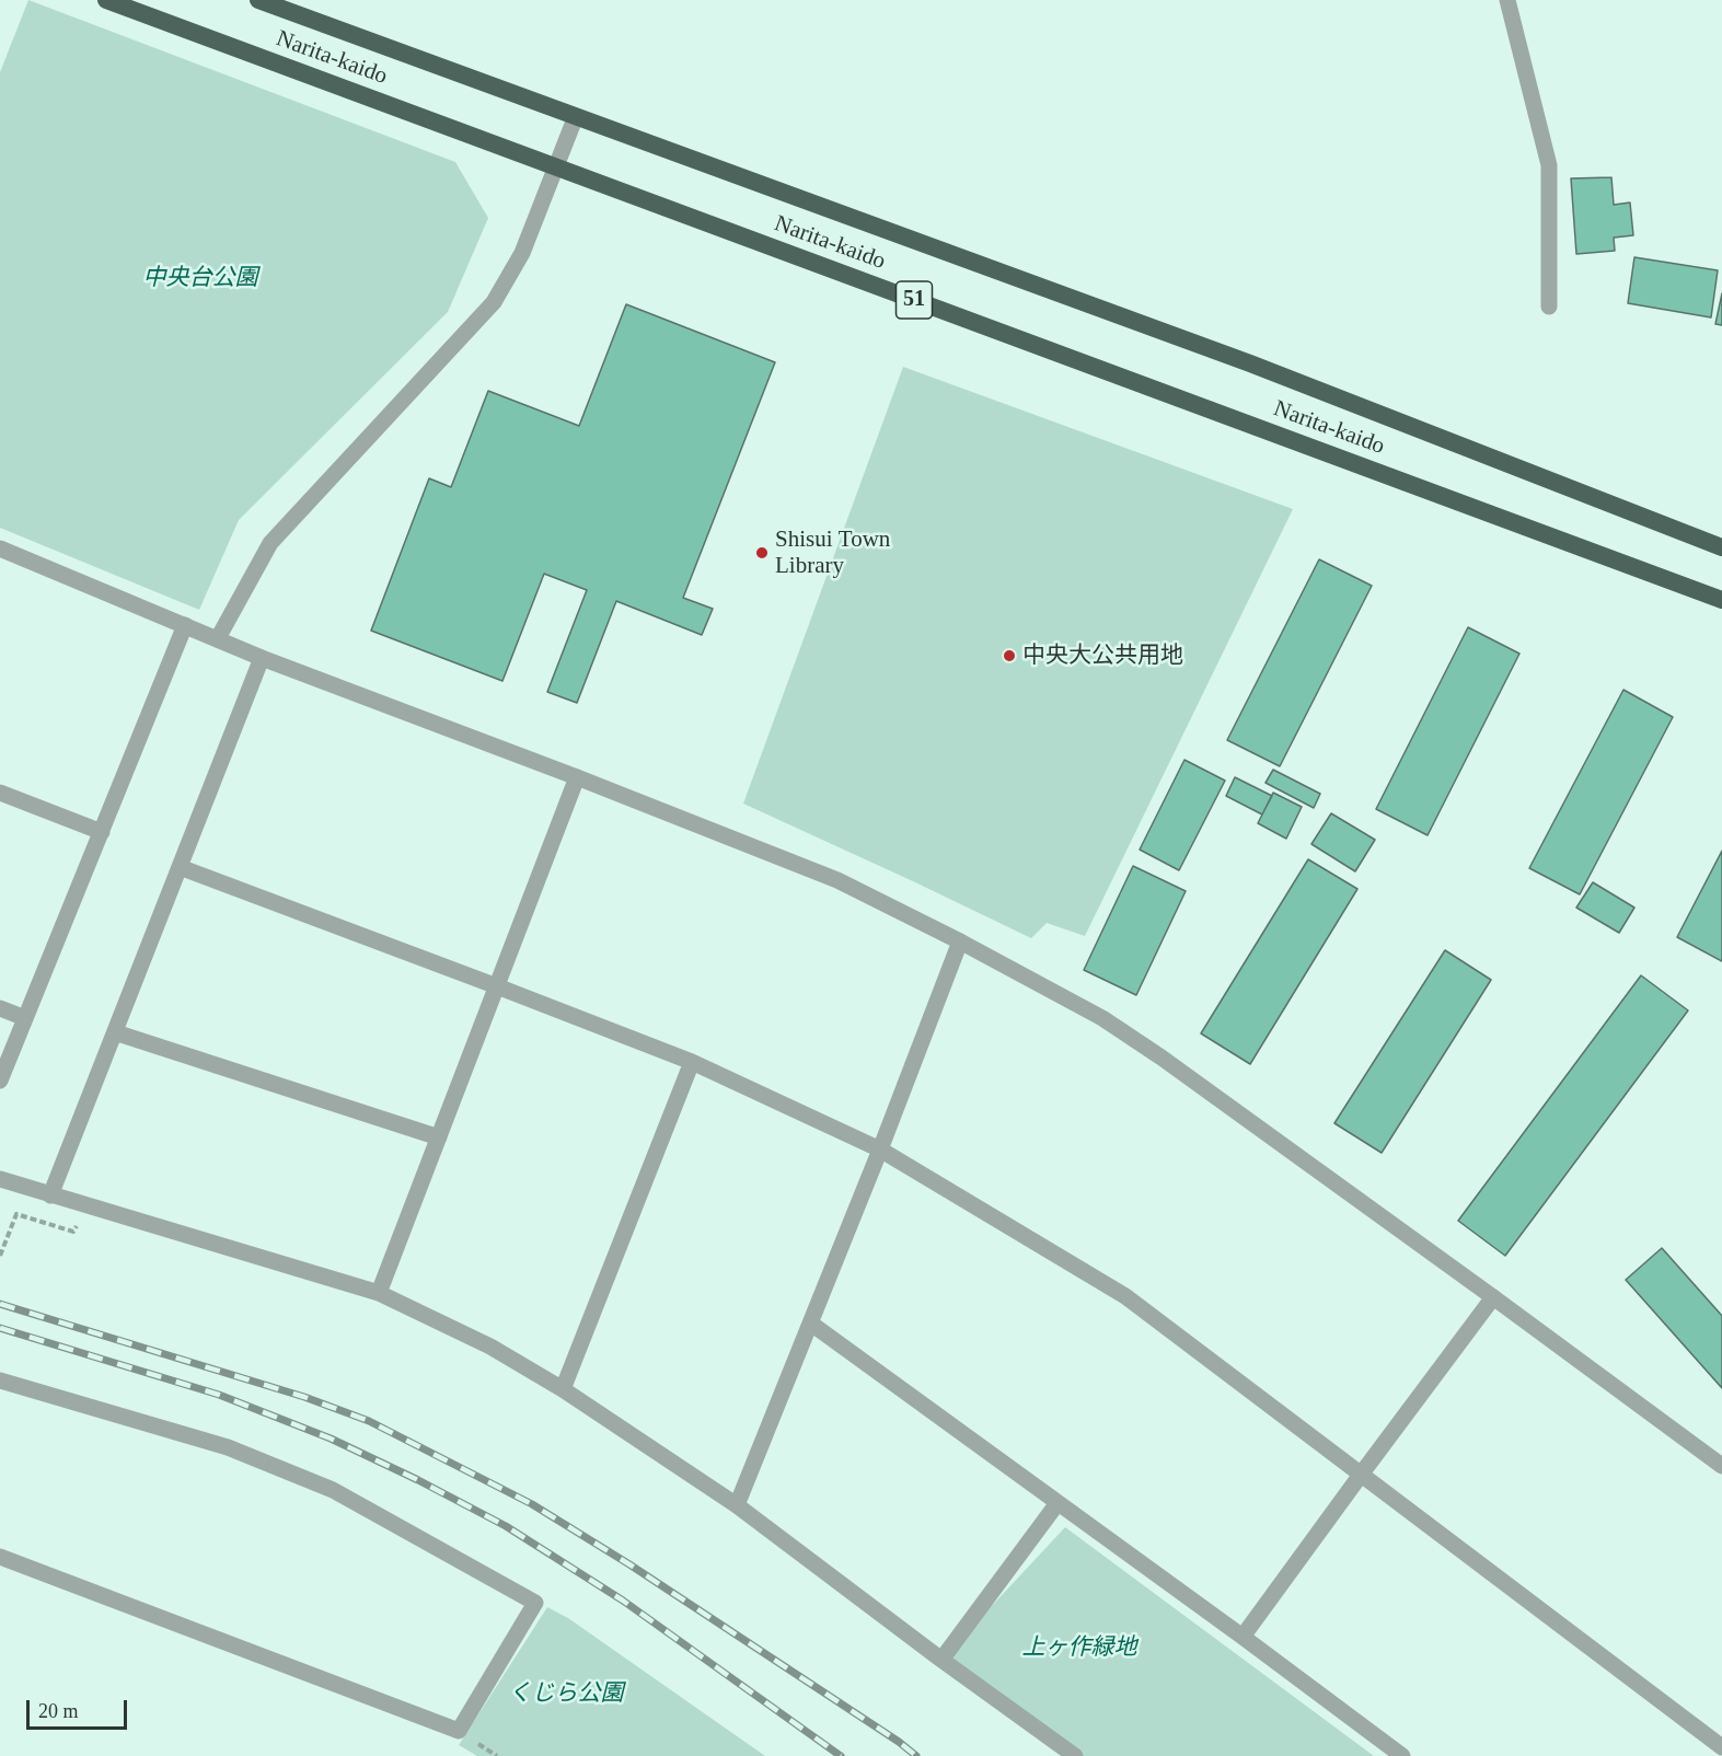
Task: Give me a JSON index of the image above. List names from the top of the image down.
{
  "streets": {
    "highway": ["Narita-kaido", "51"]
  },
  "parks": ["中央台公園", "上ヶ作緑地", "くじら公園"],
  "places": ["Shisui Town Library", "中央大公共用地"],
  "scale_bar": "20 m"
}
